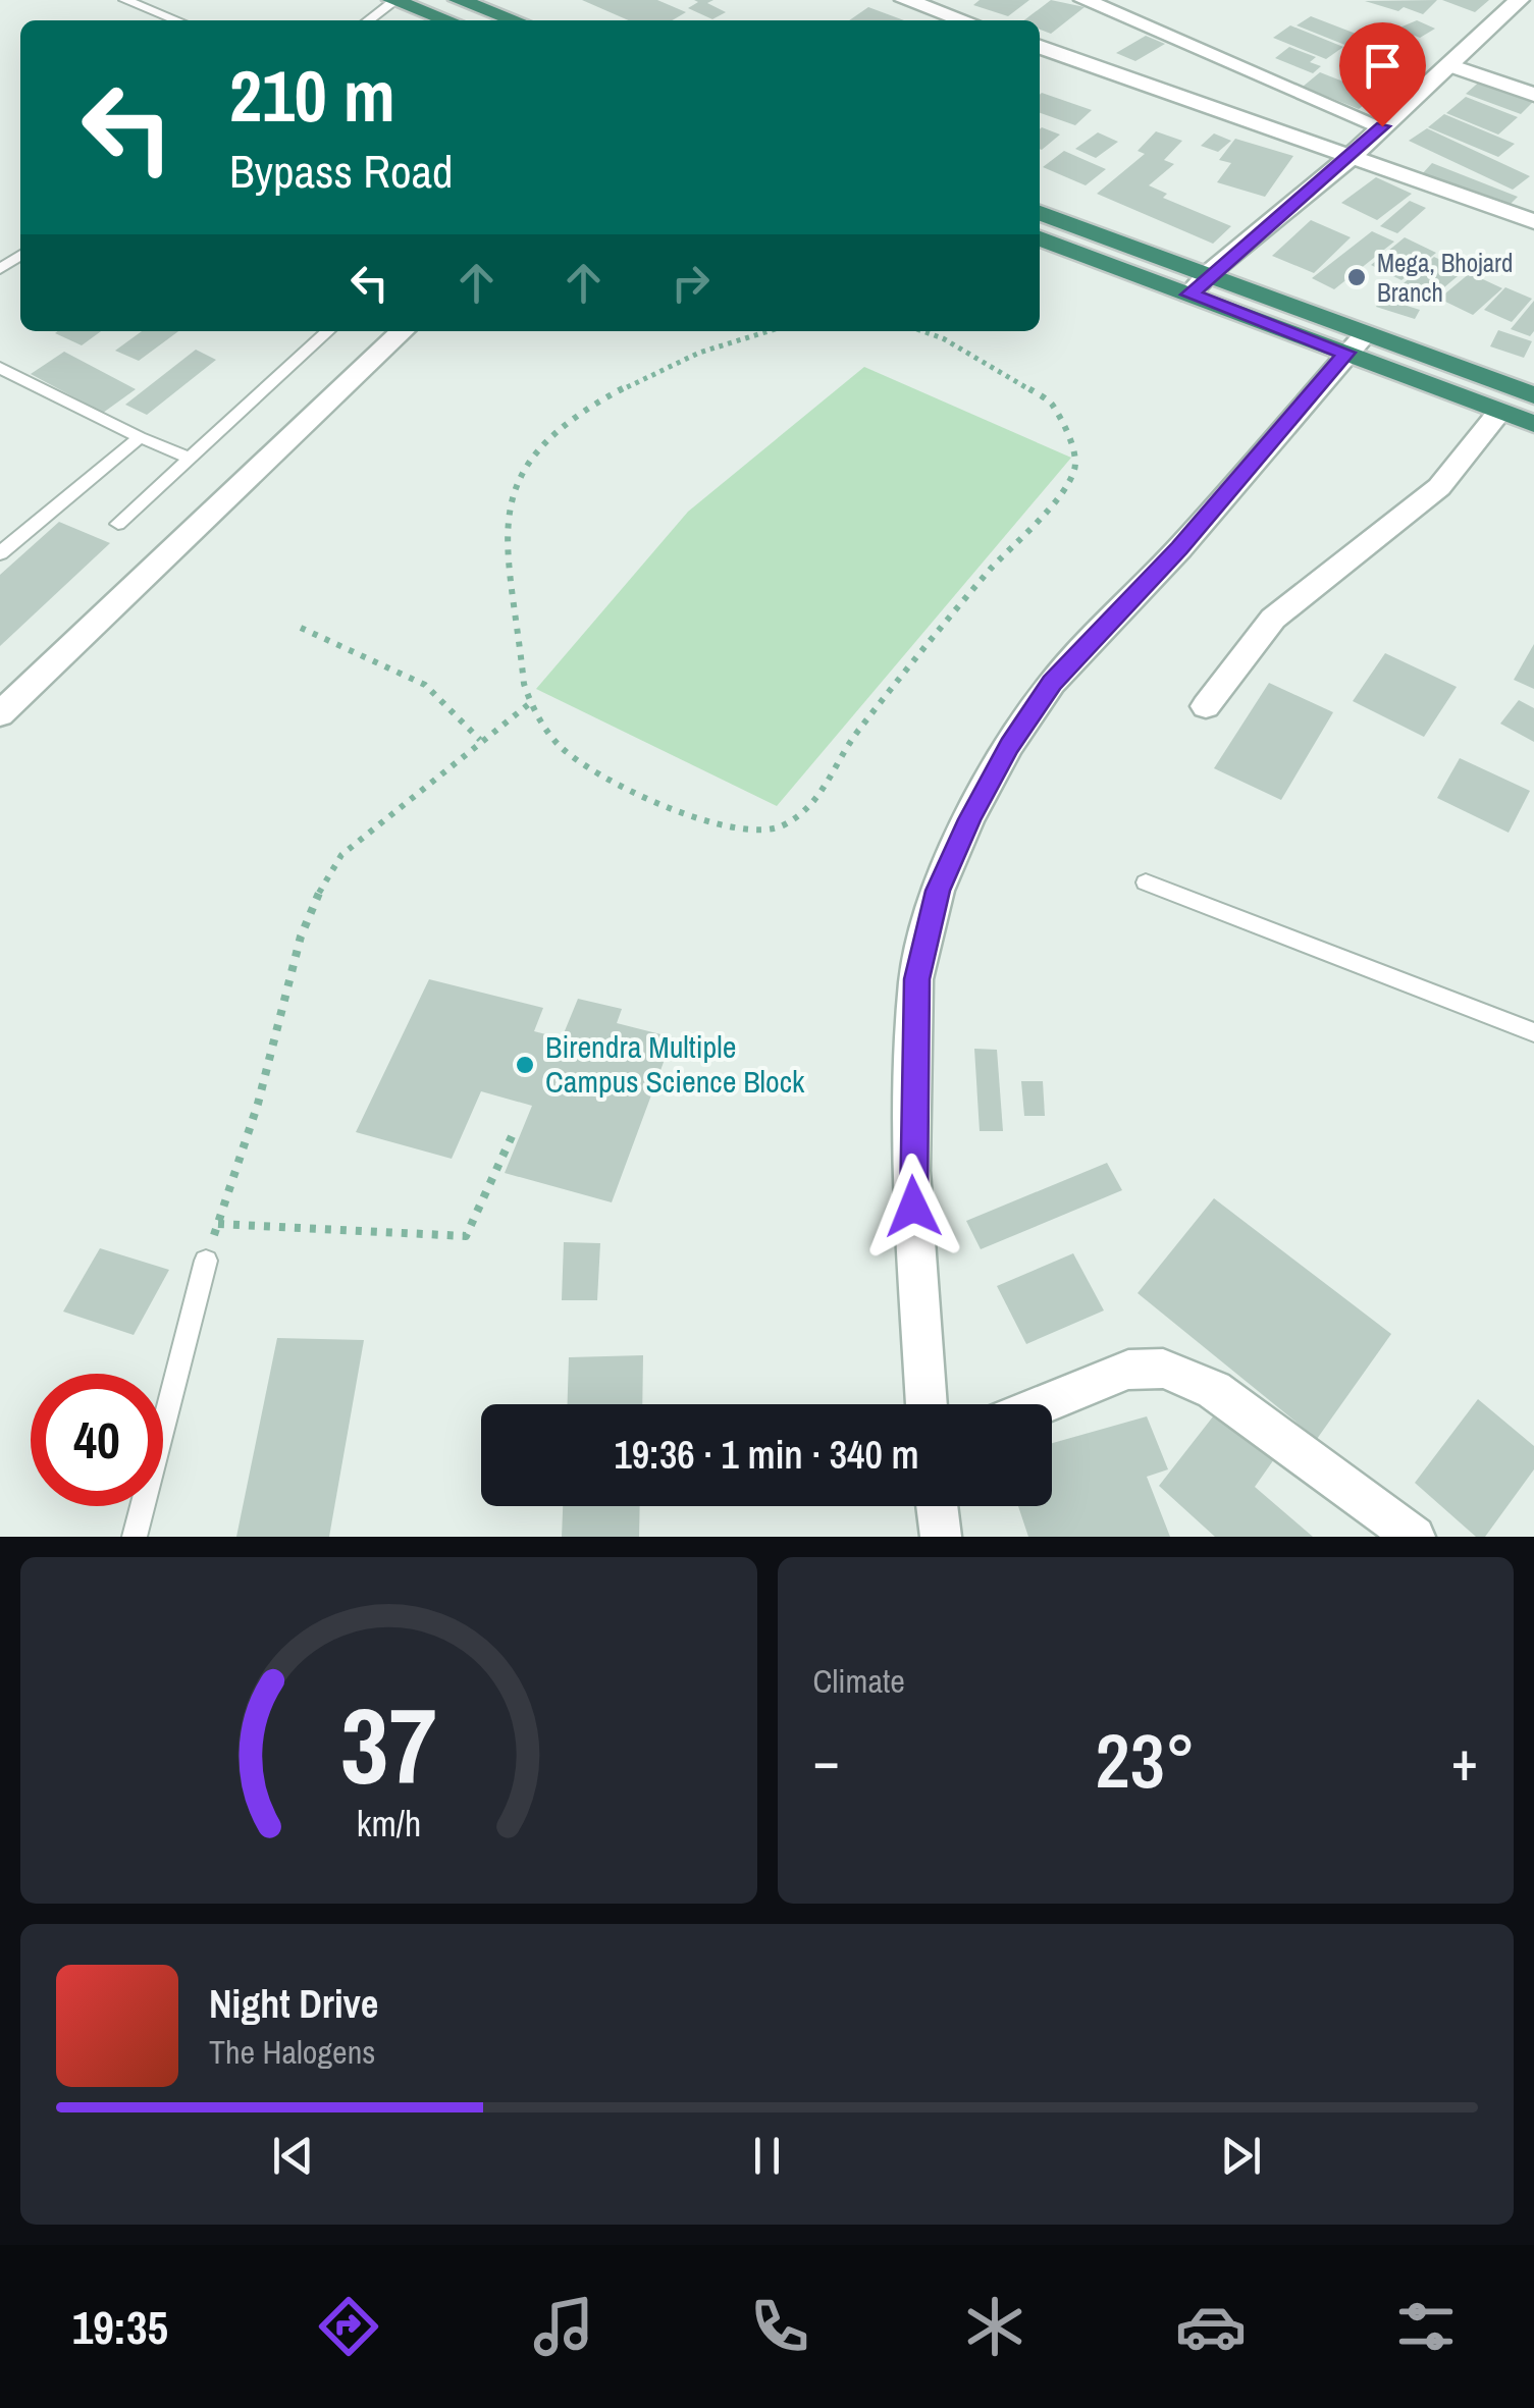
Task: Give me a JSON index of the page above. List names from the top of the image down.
{
  "places": ["Mega, Bhojard Branch", "Birendra Multiple Campus Science Block"],
  "page": {
    "turn": ["210 m", "Bypass Road"],
    "limit": "40",
    "trip": "19:36 · 1 min · 340 m",
    "tile": "Climate",
    "heat": ["−", "23°", "+"],
    "song": ["Night Drive", "The Halogens"],
    "tabs": "19:35",
    "gauge": ["37", "km/h"]
  }
}
